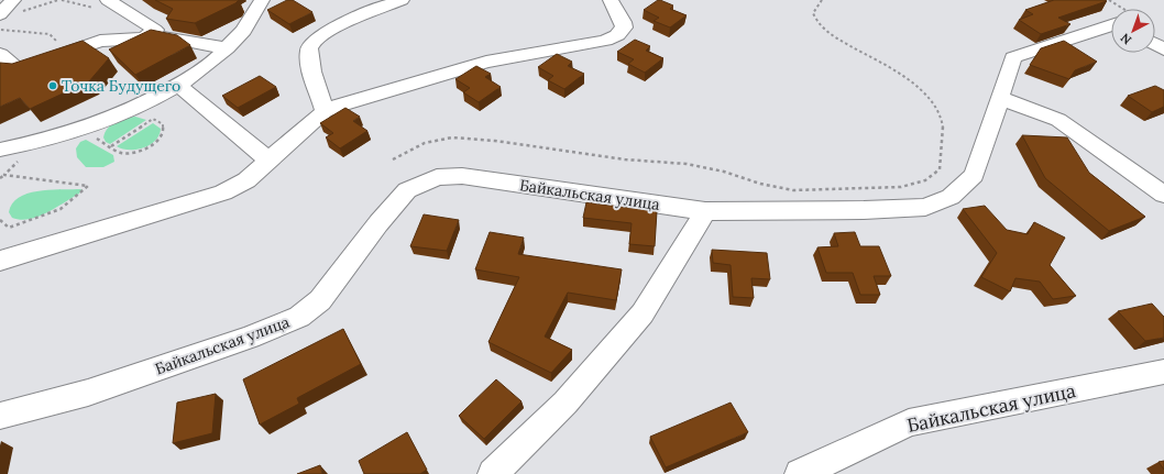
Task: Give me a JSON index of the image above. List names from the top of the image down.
{
  "streets": {
    "street": ["Байкальская улица"]
  },
  "places": ["Точка Будущего"],
  "north": "bottom left"
}
